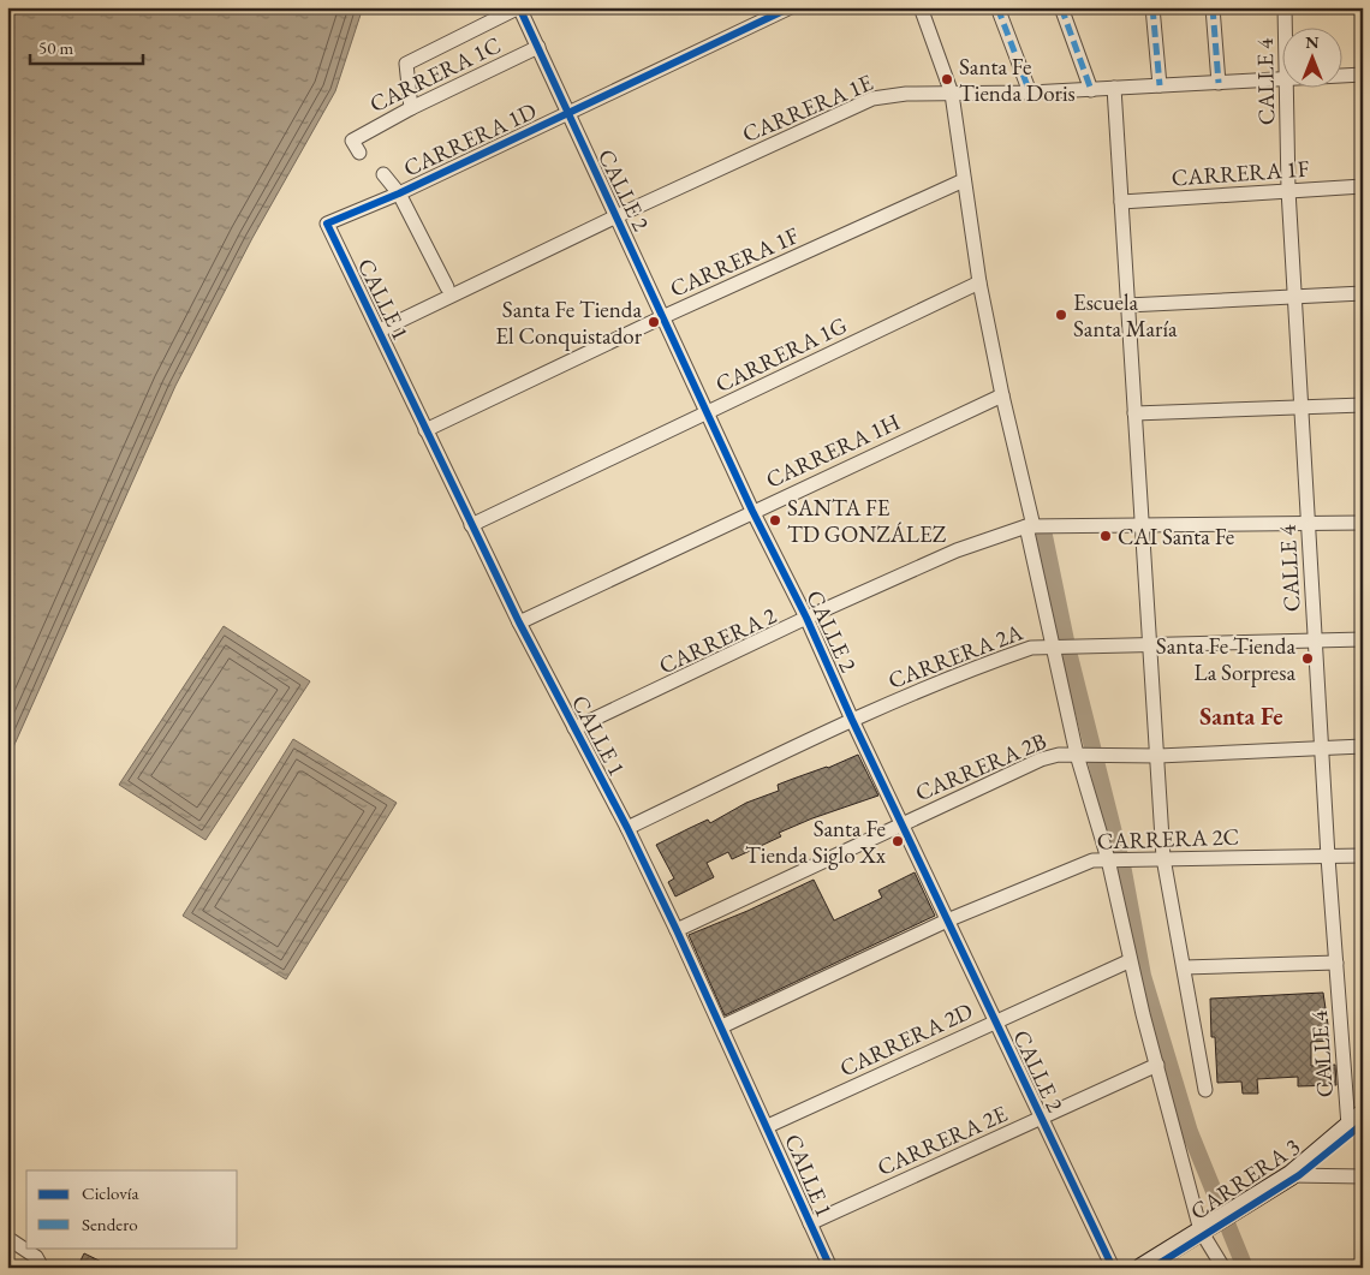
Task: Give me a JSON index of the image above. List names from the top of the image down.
{
  "streets": {
    "street": [
      "CARRERA 1C",
      "CALLE 4",
      "CARRERA 1E",
      "CARRERA 1D",
      "CARRERA 1F",
      "CALLE 2",
      "CALLE 1",
      "CARRERA 1G",
      "CARRERA 1H",
      "CARRERA 2",
      "CARRERA 2A",
      "CARRERA 2B",
      "CARRERA 2C",
      "CARRERA 2D",
      "CARRERA 2E",
      "CARRERA 3"
    ]
  },
  "crossings": [
    ["CARRERA 1C", "CALLE 2"],
    ["CALLE 4", "CARRERA 1F"],
    ["CALLE 4", "CARRERA 2"],
    ["CALLE 4", "CARRERA 2A"],
    ["CALLE 4", "CARRERA 2B"],
    ["CALLE 4", "CARRERA 2C"],
    ["CALLE 4", "CARRERA 3"],
    ["CARRERA 1E", "CALLE 2"],
    ["CARRERA 1E", "CALLE 1"],
    ["CARRERA 1D", "CALLE 2"],
    ["CARRERA 1D", "CALLE 1"],
    ["CARRERA 1F", "CALLE 2"],
    ["CARRERA 1F", "CALLE 1"],
    ["CALLE 2", "CARRERA 1G"],
    ["CALLE 2", "CARRERA 1H"],
    ["CALLE 2", "CARRERA 2"],
    ["CALLE 2", "CARRERA 2A"],
    ["CALLE 2", "CARRERA 2B"],
    ["CALLE 2", "CARRERA 2C"],
    ["CALLE 2", "CARRERA 2D"],
    ["CALLE 2", "CARRERA 2E"],
    ["CALLE 1", "CARRERA 1G"],
    ["CALLE 1", "CARRERA 1H"],
    ["CALLE 1", "CARRERA 2"],
    ["CALLE 1", "CARRERA 2A"],
    ["CALLE 1", "CARRERA 2B"],
    ["CALLE 1", "CARRERA 2C"],
    ["CALLE 1", "CARRERA 2D"],
    ["CALLE 1", "CARRERA 2E"]
  ],
  "districts": ["Santa Fe"],
  "places": [
    "Santa Fe Tienda Doris",
    "Escuela Santa María",
    "Santa Fe Tienda El Conquistador",
    "SANTA FE TD GONZÁLEZ",
    "CAI Santa Fe",
    "Santa Fe Tienda La Sorpresa",
    "Santa Fe Tienda Siglo Xx"
  ],
  "legend": ["Ciclovía", "Sendero"],
  "scale_bar": "50 m",
  "north": "top"
}
